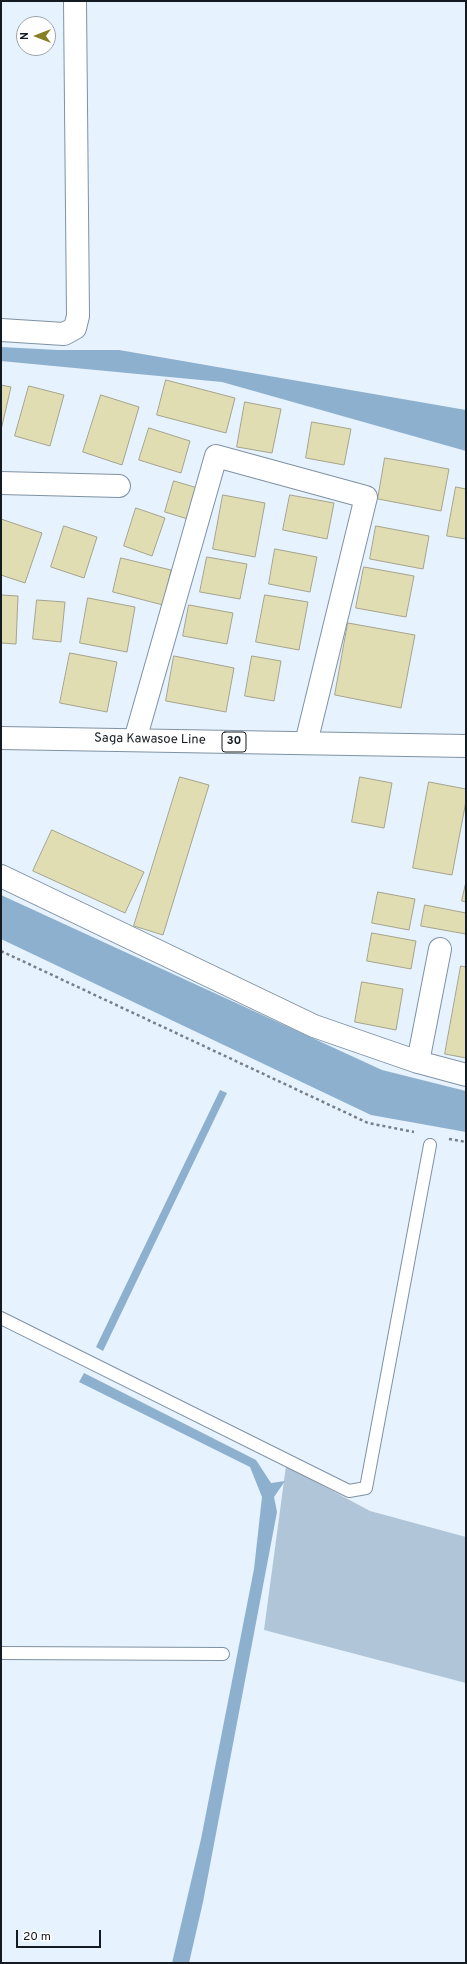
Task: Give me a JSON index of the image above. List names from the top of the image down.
{
  "streets": {
    "street": ["Saga Kawasoe Line", "30"]
  },
  "scale_bar": "20 m",
  "north": "left"
}
